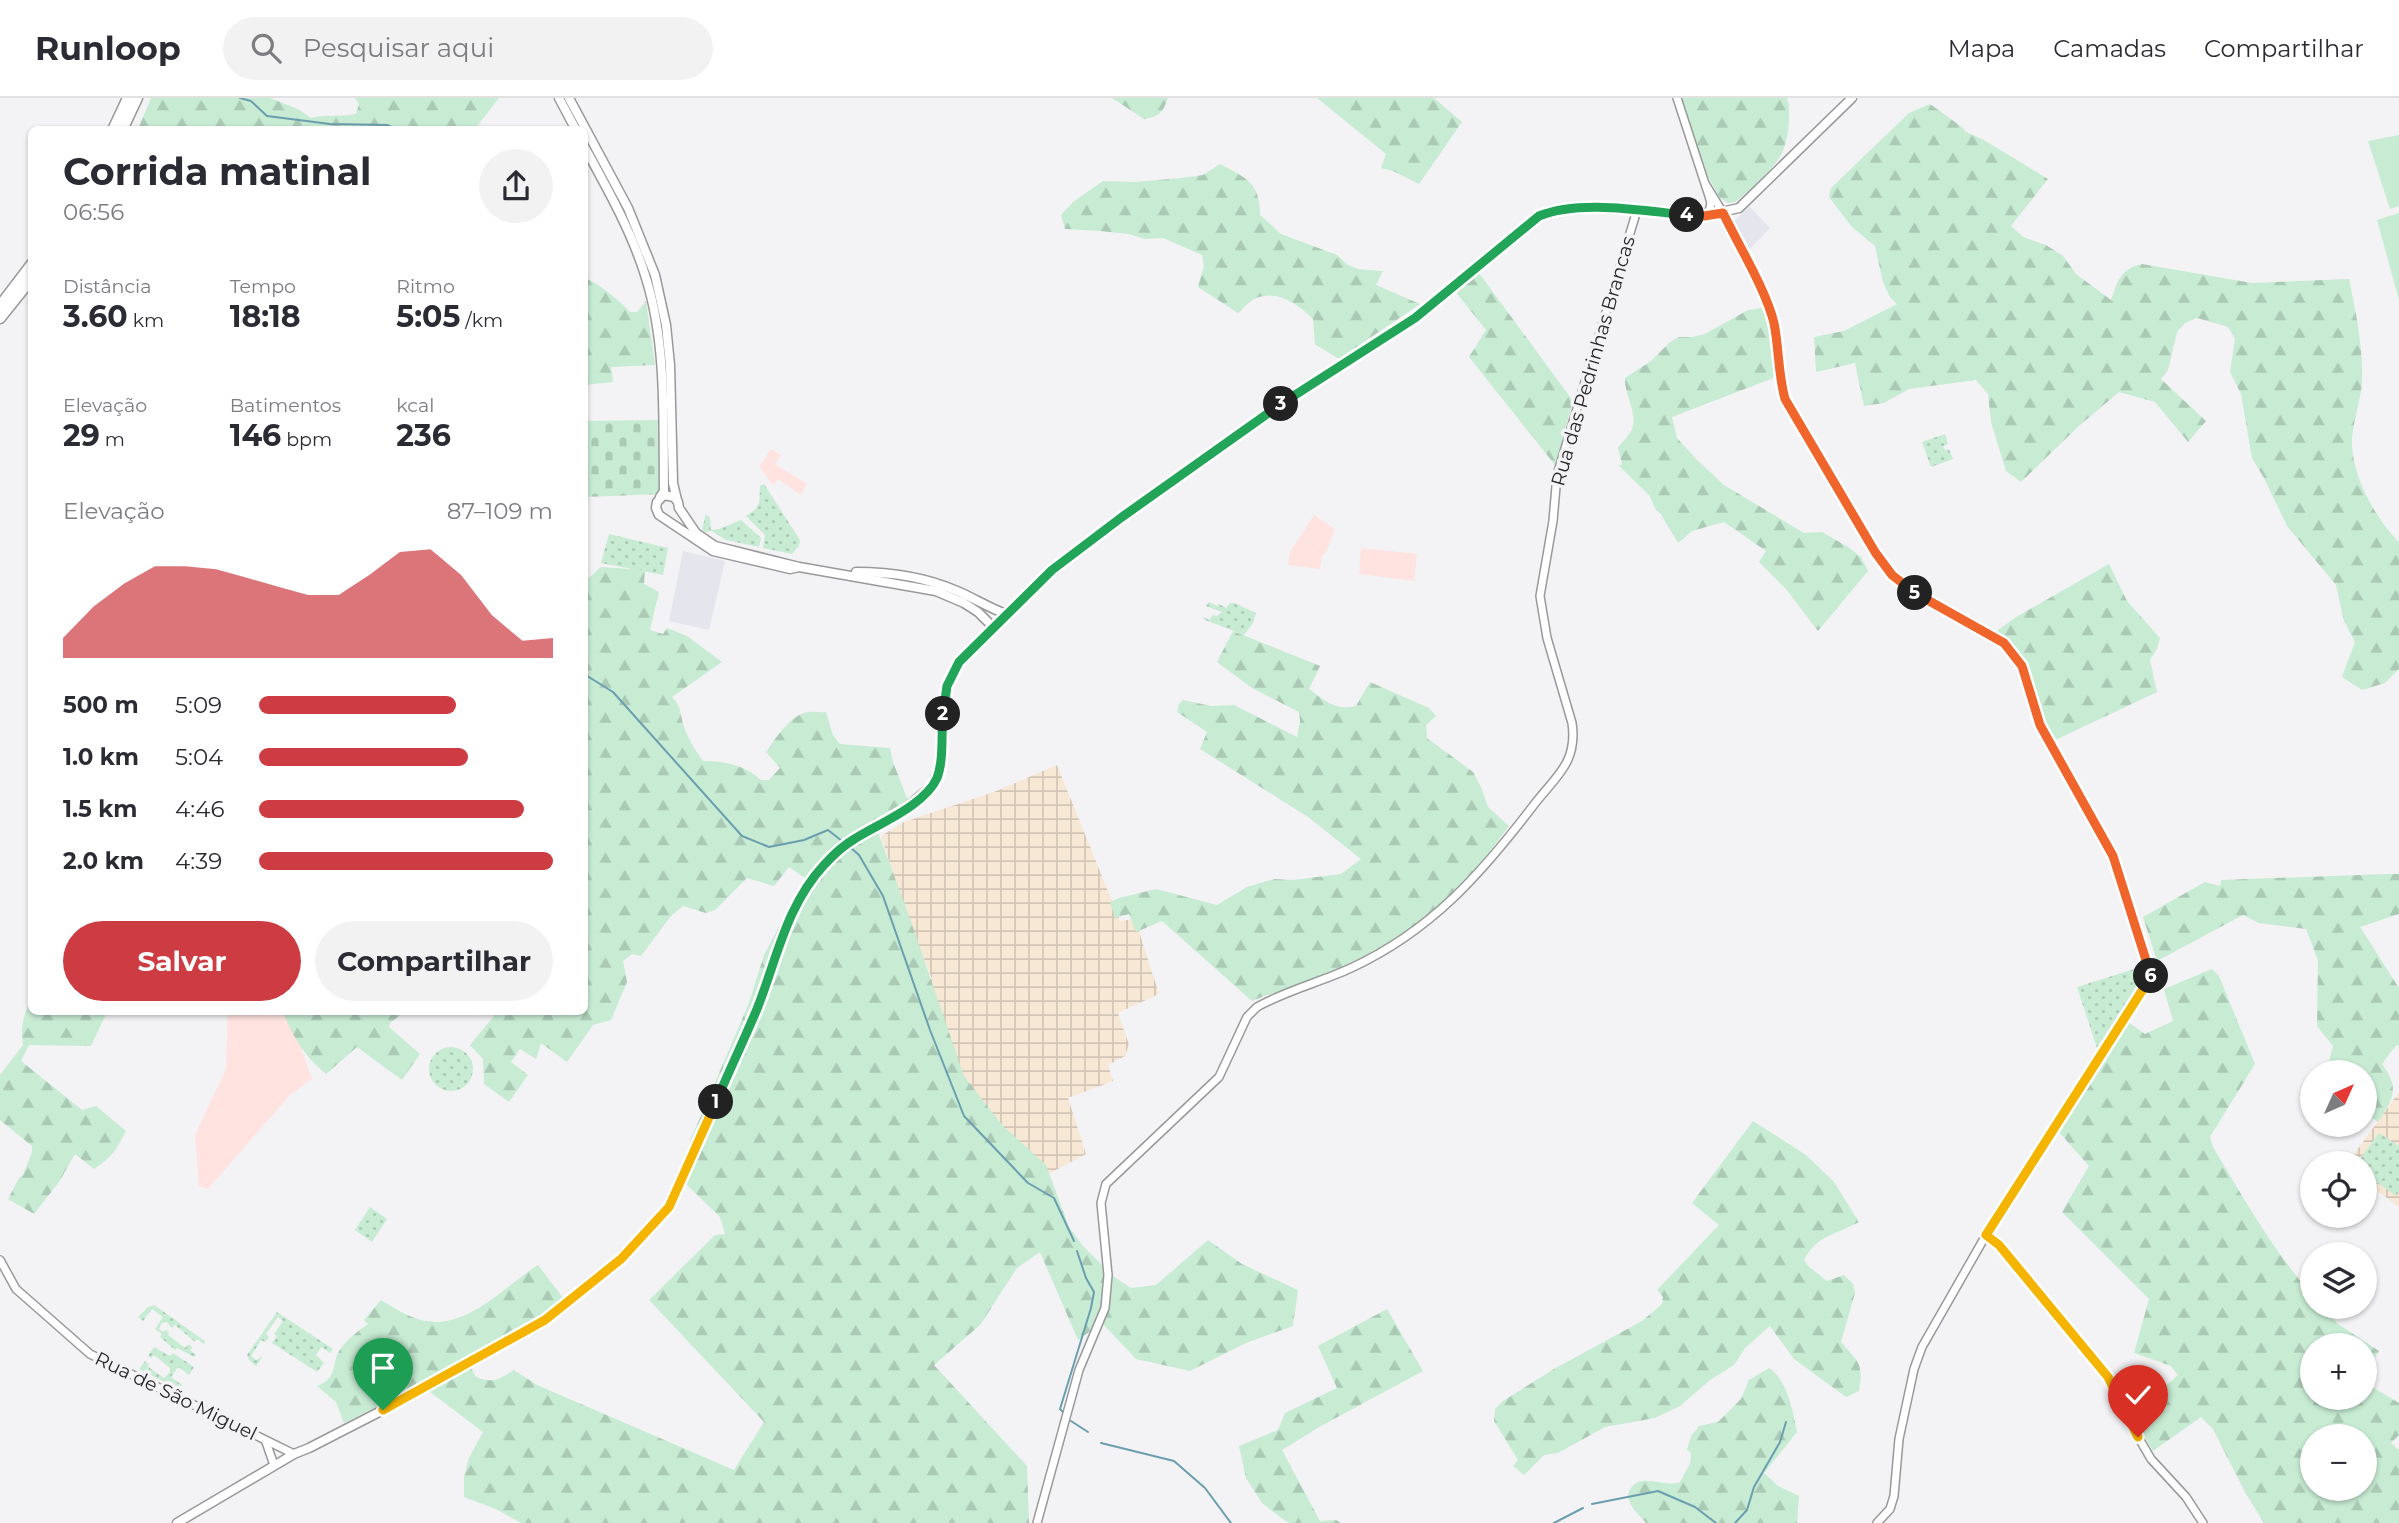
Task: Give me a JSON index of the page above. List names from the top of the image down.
{
  "streets": {
    "street": ["Rua das Pedrinhas Brancas", "Rua de São Miguel"]
  },
  "north": "top right",
  "page": {
    "header": "Runloop",
    "search": "Pesquisar aqui",
    "nav": ["Mapa", "Camadas", "Compartilhar"],
    "heading": ["Corrida matinal", "06:56"],
    "pins": [
      "4",
      "3",
      "5",
      "2",
      "6",
      "1"
    ],
    "stats": [
      ["Distância", "3.60 km"],
      ["Tempo", "18:18"],
      ["Ritmo", "5:05 /km"],
      ["Elevação", "29 m"],
      ["Batimentos", "146 bpm"],
      ["kcal", "236"]
    ],
    "chart": ["Elevação", "87–109 m"],
    "list": [
      {
        "name": "500 m",
        "note": "5:09"
      },
      {
        "name": "1.0 km",
        "note": "5:04"
      },
      {
        "name": "1.5 km",
        "note": "4:46"
      },
      {
        "name": "2.0 km",
        "note": "4:39"
      }
    ],
    "buttons": ["Salvar", "Compartilhar"],
    "map_buttons": ["+", "−"]
  }
}
